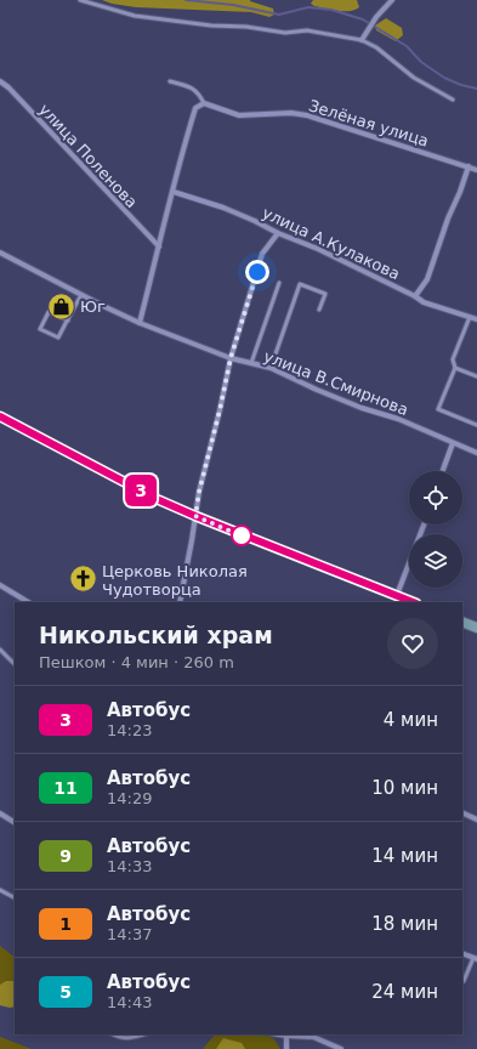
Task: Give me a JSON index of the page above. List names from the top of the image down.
{
  "streets": {
    "street": [
      "Зелёная улица",
      "улица Поленова",
      "улица А.Кулакова",
      "улица В.Смирнова"
    ]
  },
  "places": {
    "shop": ["Юг"],
    "church": ["Церковь Николая Чудотворца"]
  },
  "lines": ["bus line 3"],
  "page": {
    "on_map": "3",
    "heading": ["Никольский храм", "Пешком · 4 мин · 260 m"],
    "list": [
      {
        "mark": "3",
        "name": "Автобус",
        "note": "14:23",
        "value": "4 мин"
      },
      {
        "mark": "11",
        "name": "Автобус",
        "note": "14:29",
        "value": "10 мин"
      },
      {
        "mark": "9",
        "name": "Автобус",
        "note": "14:33",
        "value": "14 мин"
      },
      {
        "mark": "1",
        "name": "Автобус",
        "note": "14:37",
        "value": "18 мин"
      },
      {
        "mark": "5",
        "name": "Автобус",
        "note": "14:43",
        "value": "24 мин"
      }
    ]
  }
}
